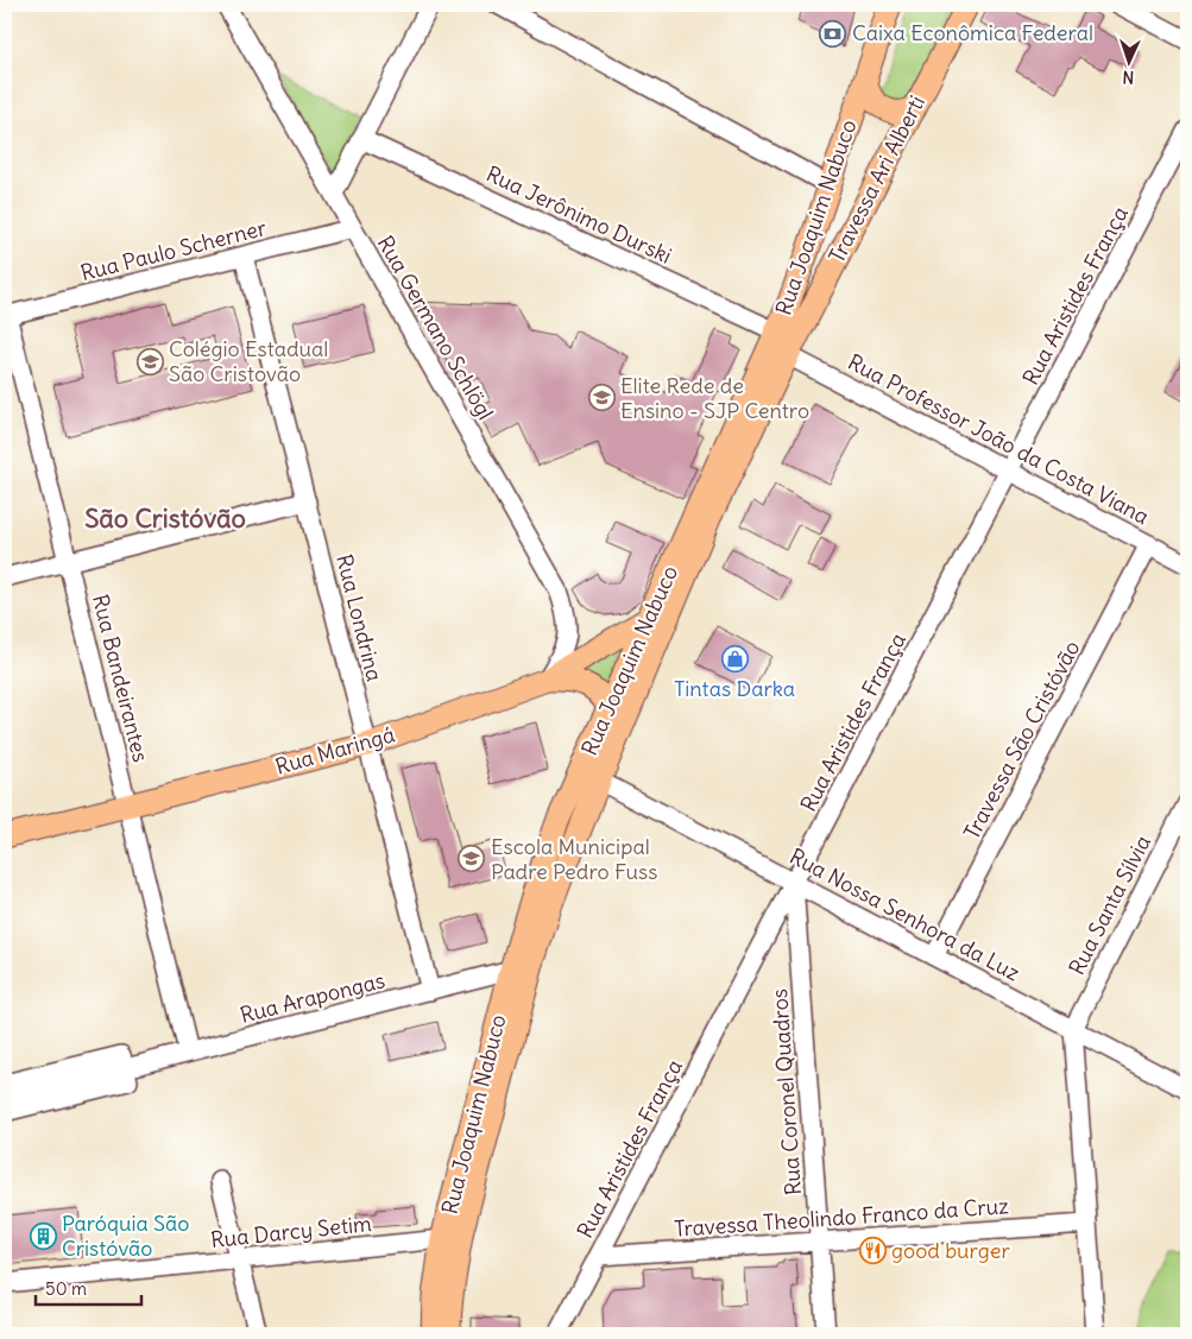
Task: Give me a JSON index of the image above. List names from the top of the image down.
{
  "streets": {
    "main road": ["Travessa Ari Alberti", "Rua Joaquim Nabuco", "Rua Maringá"],
    "street": [
      "Rua Jerônimo Durski",
      "Rua Paulo Scherner",
      "Rua Aristides França",
      "Rua Germano Schlögl",
      "Rua Professor João da Costa Viana",
      "Rua Londrina",
      "Rua Bandeirantes",
      "Travessa São Cristóvão",
      "Rua Santa Sílvia",
      "Rua Nossa Senhora da Luz",
      "Rua Arapongas",
      "Rua Coronel Quadros",
      "Travessa Theolindo Franco da Cruz",
      "Rua Darcy Setim"
    ]
  },
  "crossings": [
    ["Travessa Ari Alberti", "Rua Joaquim Nabuco"],
    ["Travessa Ari Alberti", "Rua Professor João da Costa Viana"],
    ["Rua Jerônimo Durski", "Rua Joaquim Nabuco"],
    ["Rua Joaquim Nabuco", "Rua Professor João da Costa Viana"],
    ["Rua Joaquim Nabuco", "Rua Maringá"],
    ["Rua Joaquim Nabuco", "Rua Nossa Senhora da Luz"],
    ["Rua Joaquim Nabuco", "Rua Arapongas"],
    ["Rua Joaquim Nabuco", "Rua Darcy Setim"],
    ["Rua Paulo Scherner", "Rua Germano Schlögl"],
    ["Rua Paulo Scherner", "Rua Londrina"],
    ["Rua Paulo Scherner", "Rua Bandeirantes"],
    ["Rua Aristides França", "Rua Professor João da Costa Viana"],
    ["Rua Aristides França", "Rua Nossa Senhora da Luz"],
    ["Rua Aristides França", "Rua Coronel Quadros"],
    ["Rua Aristides França", "Travessa Theolindo Franco da Cruz"],
    ["Rua Germano Schlögl", "Rua Maringá"],
    ["Rua Professor João da Costa Viana", "Travessa São Cristóvão"],
    ["Rua Londrina", "Rua Maringá"],
    ["Rua Londrina", "Rua Arapongas"],
    ["Rua Bandeirantes", "Rua Maringá"],
    ["Rua Bandeirantes", "Rua Arapongas"],
    ["Travessa São Cristóvão", "Rua Nossa Senhora da Luz"],
    ["Rua Santa Sílvia", "Rua Nossa Senhora da Luz"],
    ["Rua Nossa Senhora da Luz", "Rua Coronel Quadros"],
    ["Rua Coronel Quadros", "Travessa Theolindo Franco da Cruz"]
  ],
  "districts": ["São Cristóvão"],
  "places": {
    "bank": ["Caixa Econômica Federal"],
    "school or university": ["Colégio Estadual São Cristovão", "Elite Rede de Ensino - SJP Centro", "Escola Municipal Padre Pedro Fuss"],
    "shop": ["Tintas Darka"],
    "building": ["Paróquia São Cristóvão"],
    "restaurant": ["good burger"]
  },
  "scale_bar": "50 m",
  "north": "bottom"
}
